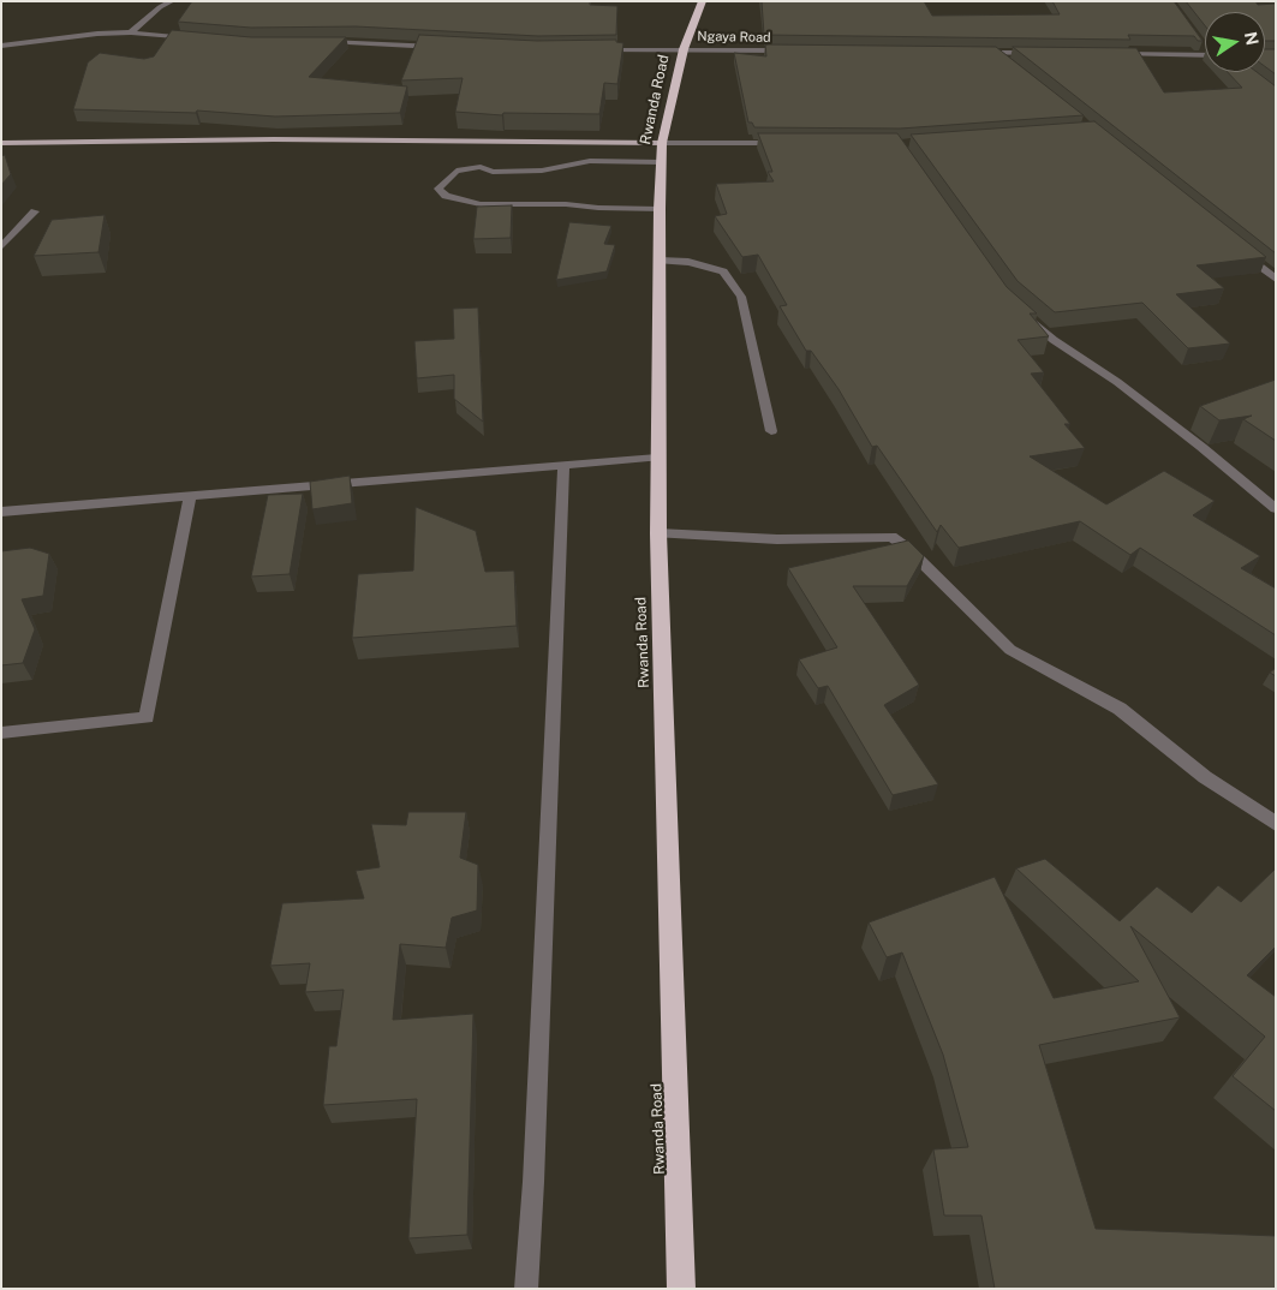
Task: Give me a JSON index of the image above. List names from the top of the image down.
{
  "streets": {
    "highway": ["Rwanda Road"],
    "street": ["Ngaya Road"]
  },
  "crossings": [
    ["Ngaya Road", "Rwanda Road"]
  ],
  "north": "right"
}
